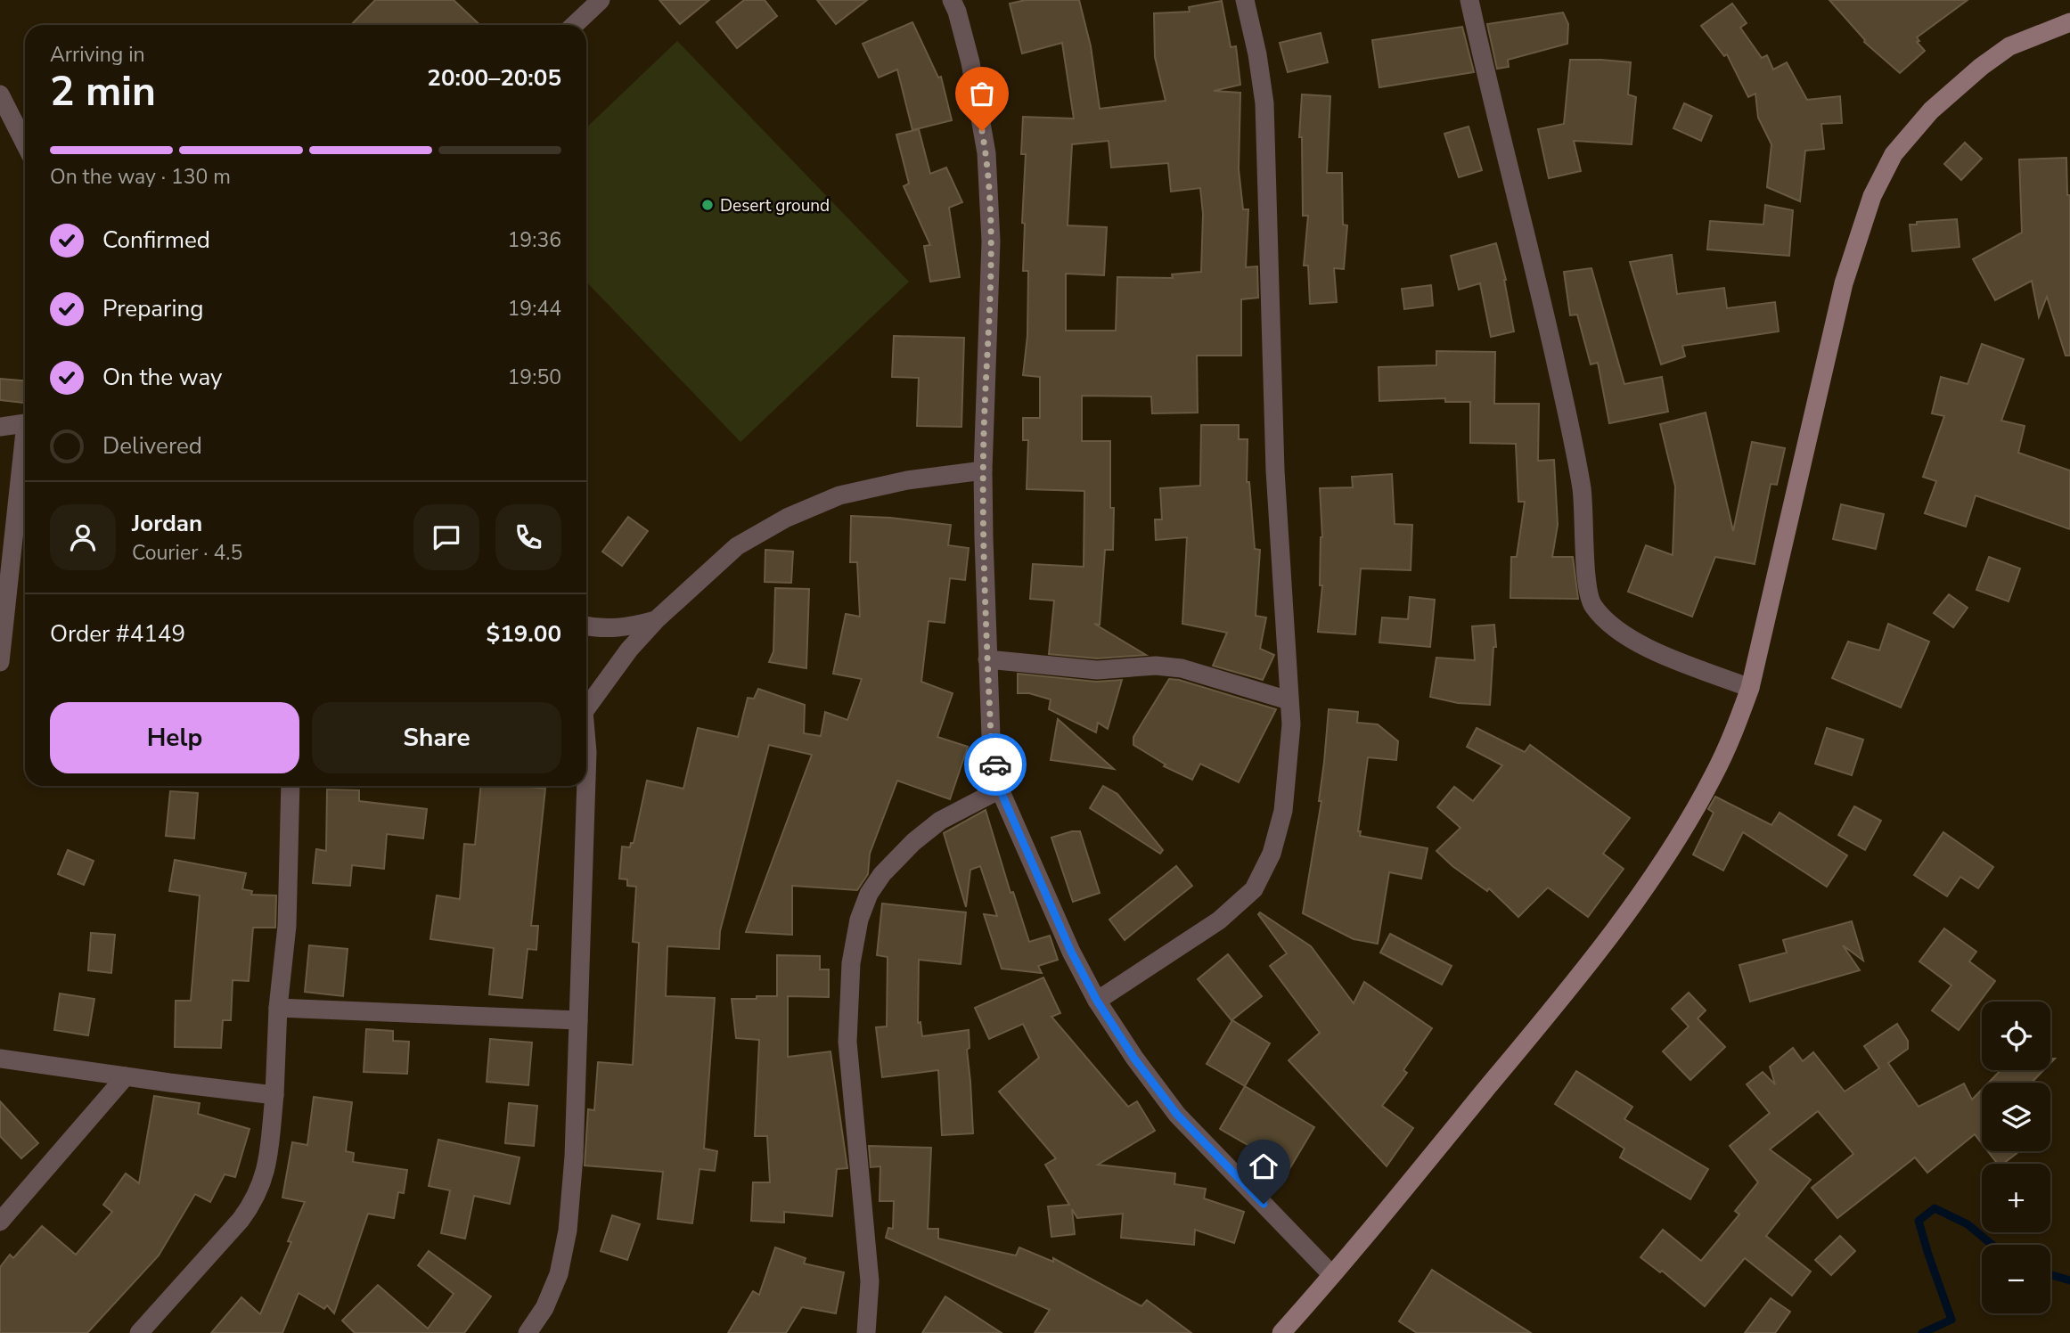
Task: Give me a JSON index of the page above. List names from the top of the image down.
{
  "places": ["Desert ground"],
  "page": {
    "heading": ["2 min", "Arriving in", "20:00–20:05"],
    "panel": [
      "Jordan",
      "Courier · 4.5",
      "Order #4149",
      "$19.00"
    ],
    "bar": "On the way · 130 m",
    "list": [
      ["Confirmed", "19:36"],
      ["Preparing", "19:44"],
      ["On the way", "19:50"],
      "Delivered"
    ],
    "buttons": ["Help", "Share"],
    "map_buttons": ["+", "−"]
  }
}
